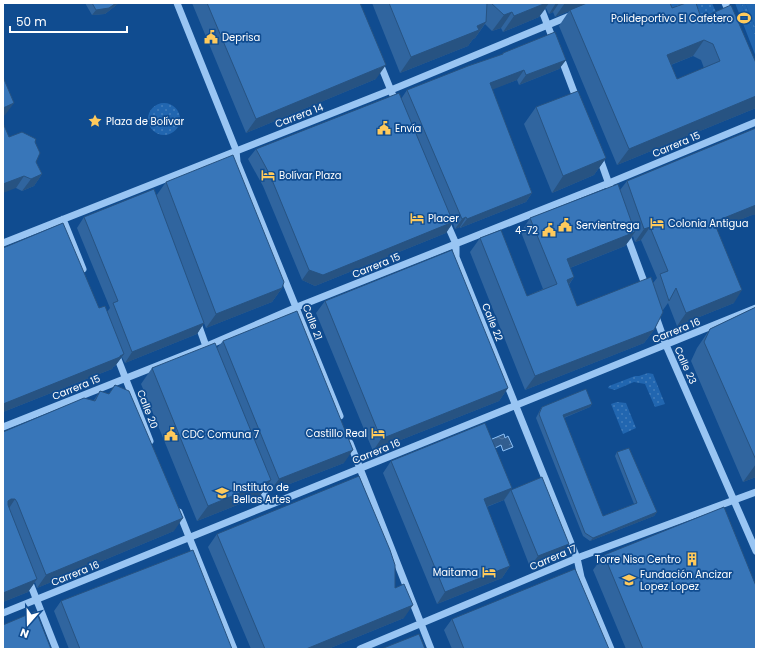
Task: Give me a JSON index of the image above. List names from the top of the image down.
{
  "streets": {
    "street": [
      "Carrera 14",
      "Carrera 15",
      "Calle 21",
      "Calle 22",
      "Carrera 16",
      "Calle 23",
      "Calle 20",
      "Carrera 17"
    ]
  },
  "crossings": [
    ["Carrera 14", "Calle 21"],
    ["Carrera 15", "Calle 21"],
    ["Carrera 15", "Calle 22"],
    ["Carrera 15", "Calle 20"],
    ["Calle 21", "Carrera 16"],
    ["Calle 21", "Carrera 17"],
    ["Calle 22", "Carrera 16"],
    ["Calle 22", "Carrera 17"],
    ["Carrera 16", "Calle 23"],
    ["Calle 23", "Carrera 17"]
  ],
  "places": {
    "sports": ["Polideportivo El Cafetero"],
    "public building": [
      "Deprisa",
      "Envía",
      "Servientrega",
      "4-72",
      "CDC Comuna 7"
    ],
    "place": ["Plaza de Bolívar"],
    "hotel": [
      "Bolívar Plaza",
      "Placer",
      "Colonia Antigua",
      "Castillo Real",
      "Maitama"
    ],
    "school or university": ["Instituto de Bellas Artes", "Fundación Ancizar Lopez Lopez"],
    "building": ["Torre Nisa Centro"]
  },
  "scale_bar": "50 m",
  "north": "bottom"
}
